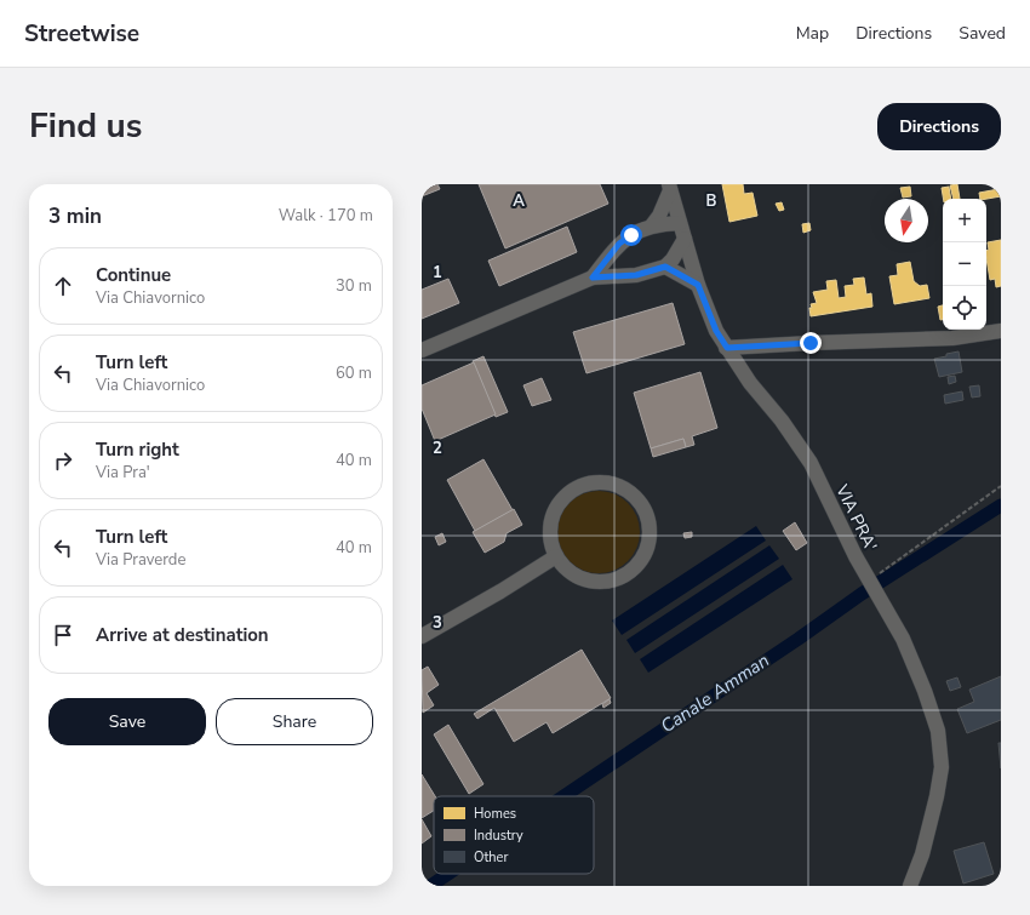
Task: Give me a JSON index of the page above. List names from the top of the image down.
{
  "streets": {
    "street": ["VIA PRA'"]
  },
  "water": ["Canale Amman"],
  "legend": ["Homes", "Industry", "Other"],
  "north": "bottom",
  "page": {
    "header": "Streetwise",
    "nav": ["Map", "Directions", "Saved"],
    "title": "Find us",
    "buttons": [
      "Directions",
      ["Save", "Share"]
    ],
    "heading": ["3 min", "Walk · 170 m"],
    "map_buttons": ["+", "−"],
    "list": [
      ["Continue", "Via Chiavornico", "30 m"],
      ["Turn left", "Via Chiavornico", "60 m"],
      ["Turn right", "Via Pra'", "40 m"],
      ["Turn left", "Via Praverde", "40 m"],
      "Arrive at destination"
    ]
  },
  "grid": {
    "columns": ["A", "B"],
    "rows": ["1", "2", "3"]
  }
}
